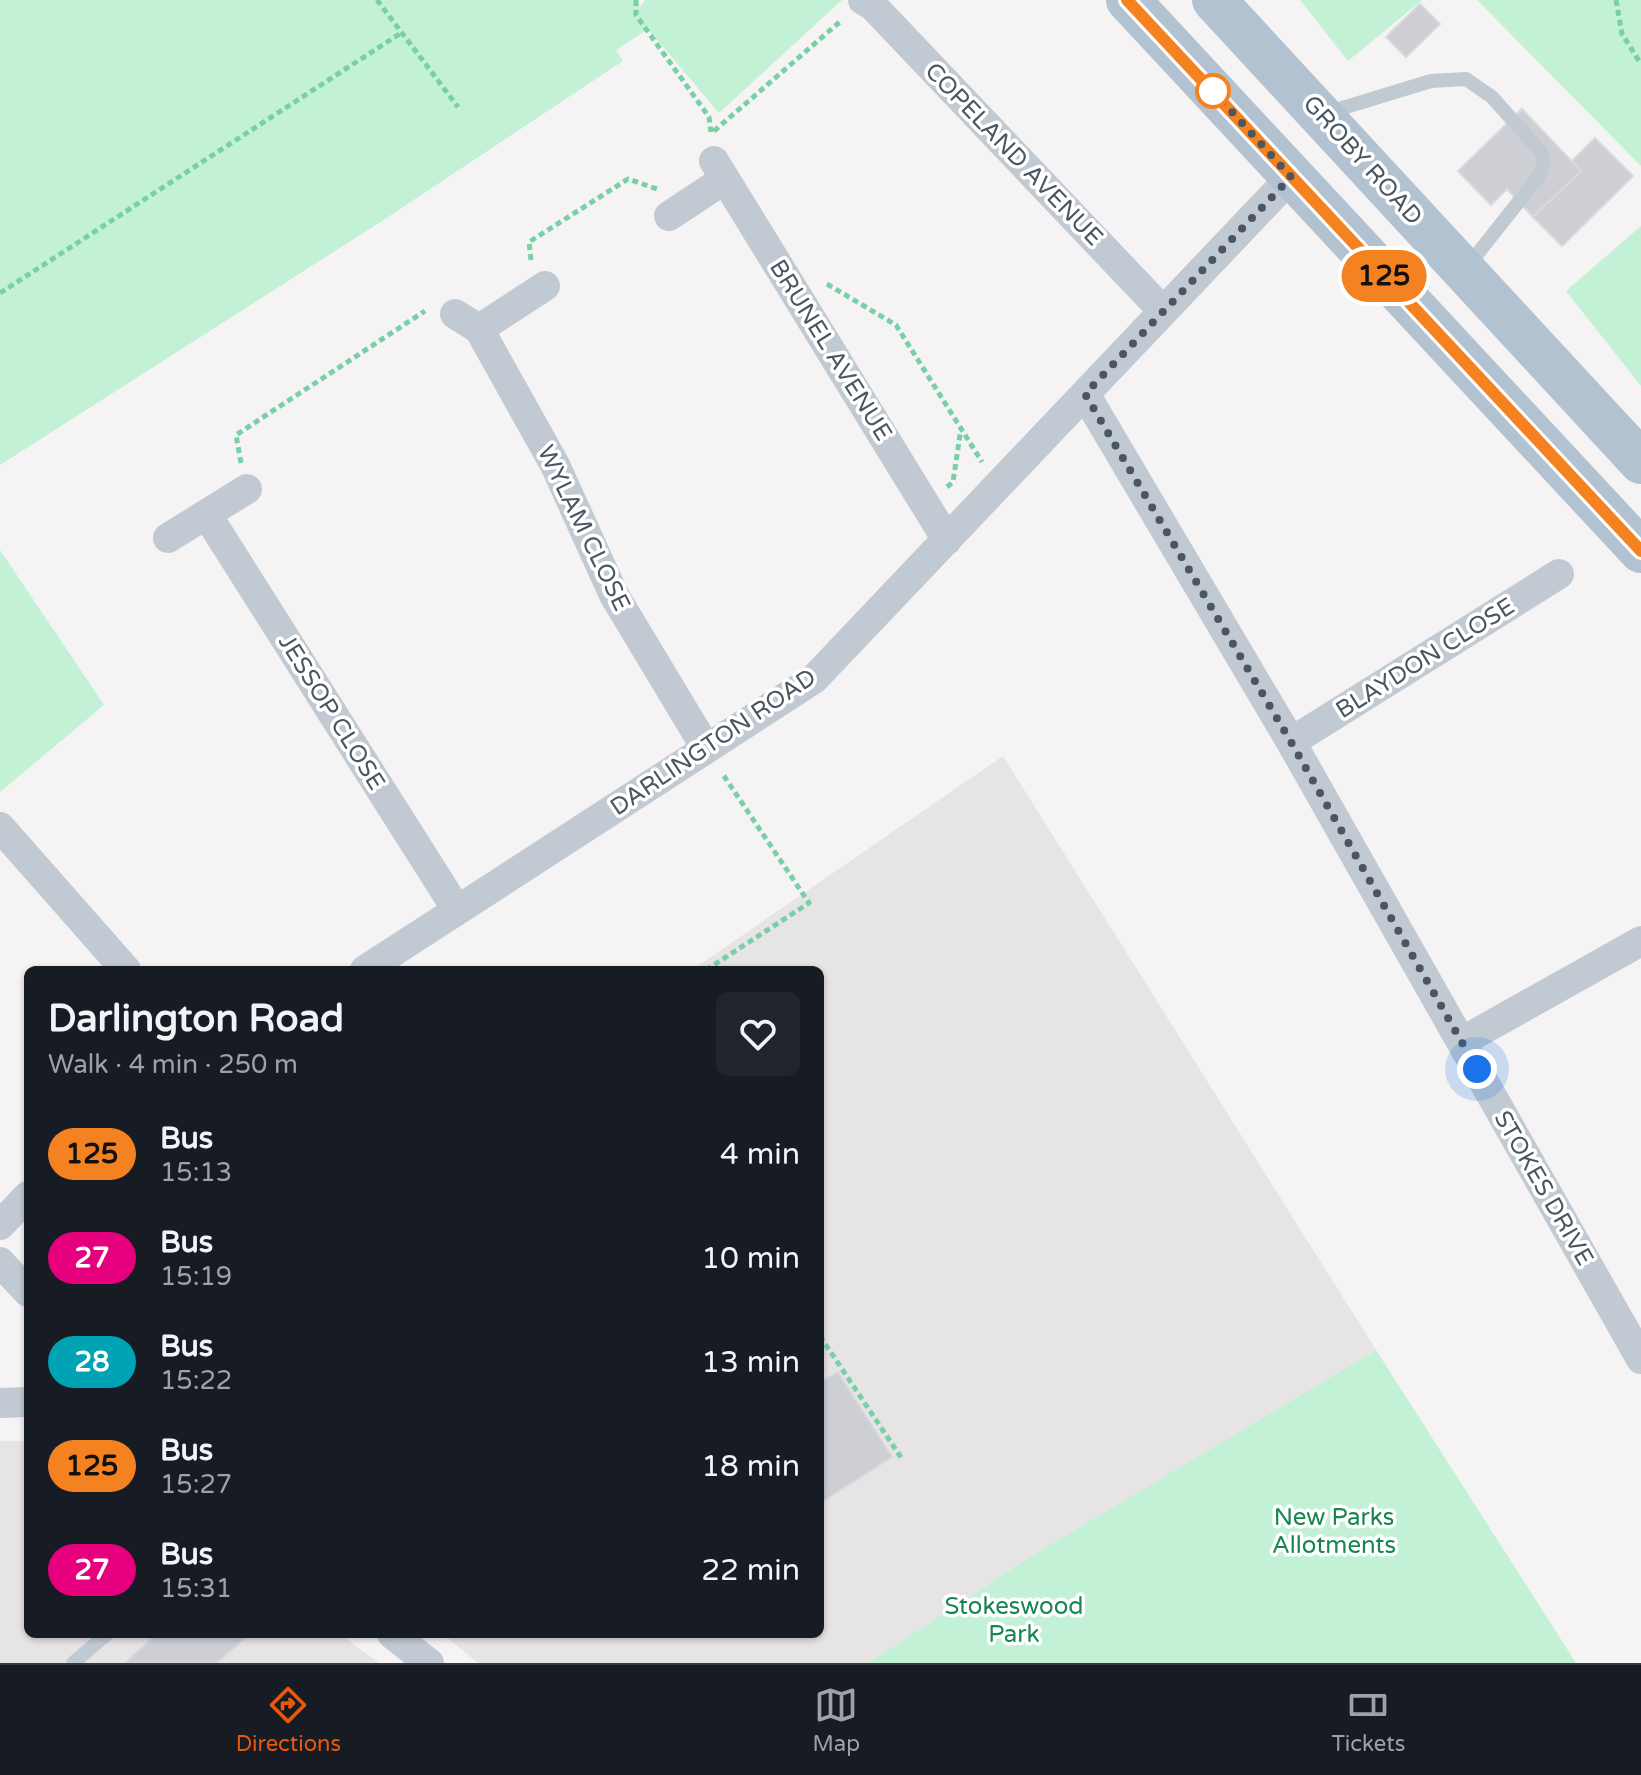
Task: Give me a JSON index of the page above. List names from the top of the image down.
{
  "streets": {
    "main road": ["GROBY ROAD"],
    "street": [
      "COPELAND AVENUE",
      "BRUNEL AVENUE",
      "WYLAM CLOSE",
      "BLAYDON CLOSE",
      "JESSOP CLOSE",
      "DARLINGTON ROAD",
      "STOKES DRIVE"
    ]
  },
  "crossings": [
    ["COPELAND AVENUE", "DARLINGTON ROAD"],
    ["BRUNEL AVENUE", "DARLINGTON ROAD"],
    ["WYLAM CLOSE", "DARLINGTON ROAD"],
    ["BLAYDON CLOSE", "STOKES DRIVE"],
    ["JESSOP CLOSE", "DARLINGTON ROAD"],
    ["DARLINGTON ROAD", "STOKES DRIVE"]
  ],
  "parks": ["New Parks Allotments", "Stokeswood Park"],
  "lines": ["bus line 125"],
  "page": {
    "on_map": "125",
    "heading": ["Darlington Road", "Walk · 4 min · 250 m"],
    "list": [
      {
        "mark": "125",
        "name": "Bus",
        "note": "15:13",
        "value": "4 min"
      },
      {
        "mark": "27",
        "name": "Bus",
        "note": "15:19",
        "value": "10 min"
      },
      {
        "mark": "28",
        "name": "Bus",
        "note": "15:22",
        "value": "13 min"
      },
      {
        "mark": "125",
        "name": "Bus",
        "note": "15:27",
        "value": "18 min"
      },
      {
        "mark": "27",
        "name": "Bus",
        "note": "15:31",
        "value": "22 min"
      }
    ],
    "tabs": ["Directions", "Map", "Tickets"]
  }
}
